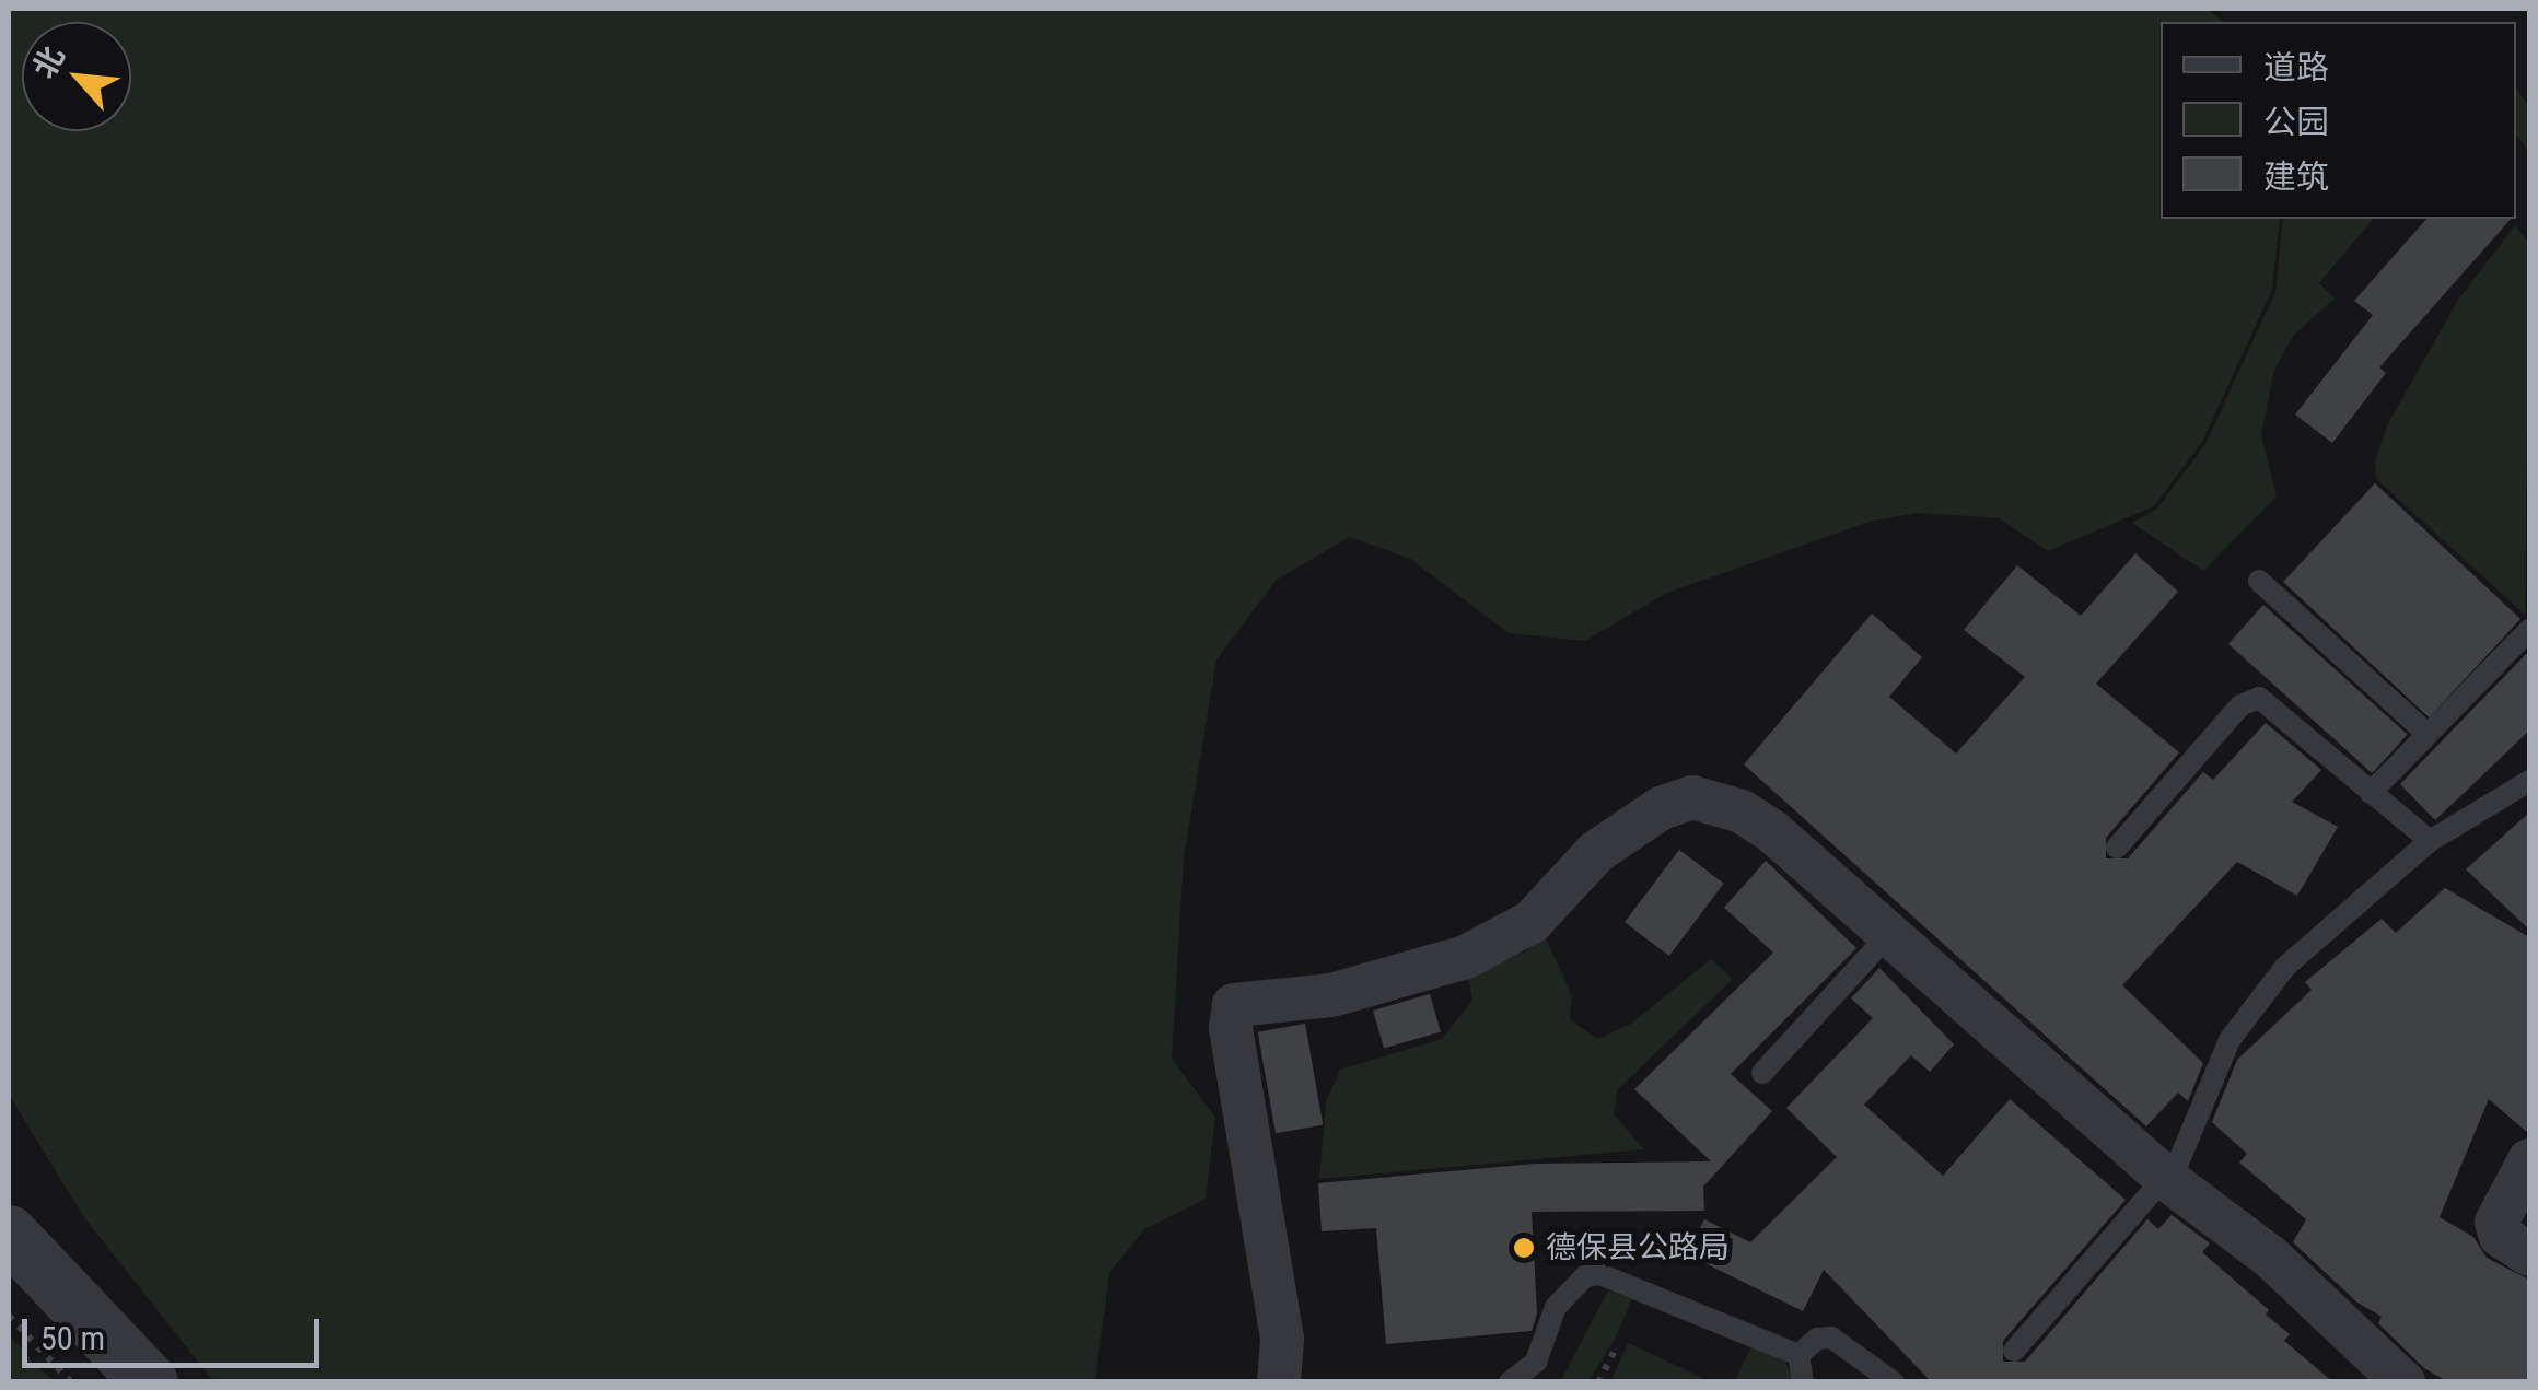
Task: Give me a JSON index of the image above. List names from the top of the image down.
{
  "places": ["德保县公路局"],
  "legend": ["道路", "公园", "建筑"],
  "scale_bar": "50 m",
  "north": "top left"
}
